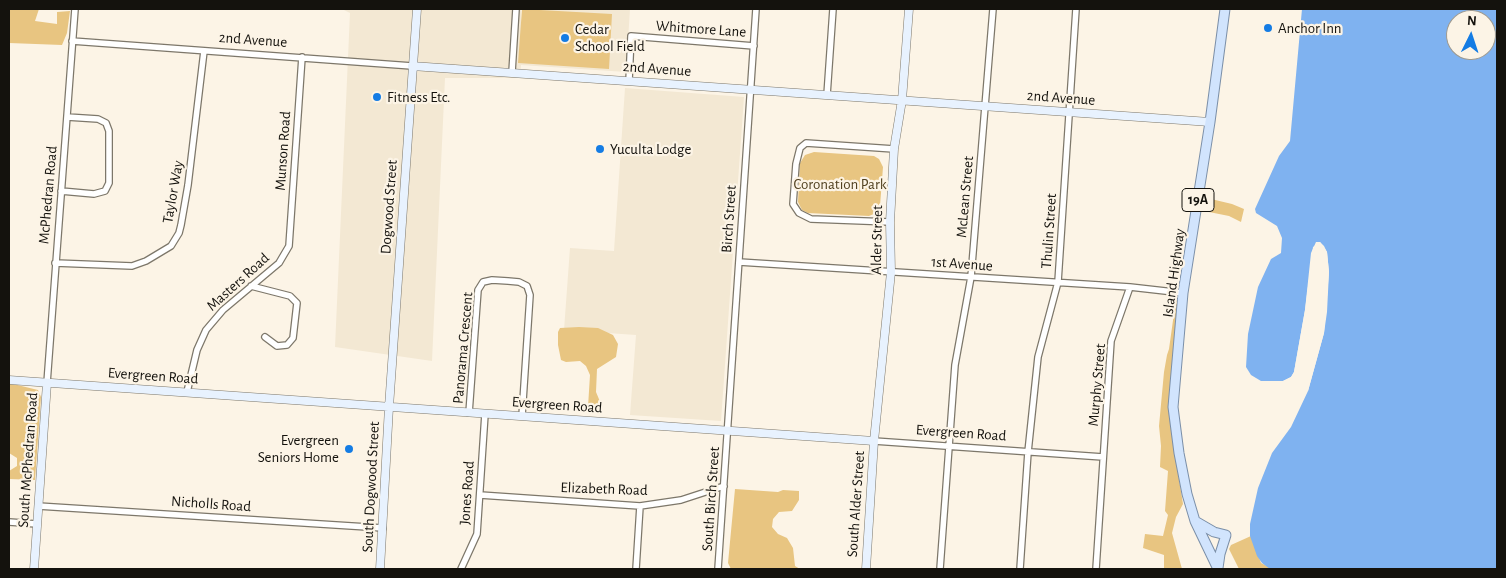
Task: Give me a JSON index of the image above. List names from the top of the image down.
{
  "streets": {
    "main road": ["19A", "Island Highway"],
    "street": [
      "Whitmore Lane",
      "2nd Avenue",
      "Munson Road",
      "Taylor Way",
      "McPhedran Road",
      "McLean Street",
      "Dogwood Street",
      "Birch Street",
      "Thulin Street",
      "Alder Street",
      "1st Avenue",
      "Masters Road",
      "Panorama Crescent",
      "Evergreen Road",
      "Murphy Street",
      "South McPhedran Road",
      "South Dogwood Street",
      "Elizabeth Road",
      "Jones Road",
      "South Birch Street",
      "Nicholls Road",
      "South Alder Street"
    ]
  },
  "crossings": [
    ["Whitmore Lane", "2nd Avenue"],
    ["Whitmore Lane", "Birch Street"],
    ["2nd Avenue", "Munson Road"],
    ["2nd Avenue", "Taylor Way"],
    ["2nd Avenue", "McPhedran Road"],
    ["2nd Avenue", "McLean Street"],
    ["2nd Avenue", "Dogwood Street"],
    ["2nd Avenue", "Birch Street"],
    ["2nd Avenue", "Thulin Street"],
    ["2nd Avenue", "Alder Street"],
    ["2nd Avenue", "Island Highway"],
    ["Munson Road", "Masters Road"],
    ["Taylor Way", "McPhedran Road"],
    ["McPhedran Road", "Evergreen Road"],
    ["McPhedran Road", "South McPhedran Road"],
    ["McLean Street", "1st Avenue"],
    ["McLean Street", "Evergreen Road"],
    ["19A", "Island Highway"],
    ["Dogwood Street", "Evergreen Road"],
    ["Dogwood Street", "South Dogwood Street"],
    ["Birch Street", "1st Avenue"],
    ["Birch Street", "Evergreen Road"],
    ["Birch Street", "South Birch Street"],
    ["Thulin Street", "1st Avenue"],
    ["Thulin Street", "Evergreen Road"],
    ["Alder Street", "1st Avenue"],
    ["Alder Street", "Evergreen Road"],
    ["Alder Street", "South Alder Street"],
    ["1st Avenue", "Island Highway"],
    ["1st Avenue", "Murphy Street"],
    ["Masters Road", "Evergreen Road"],
    ["Panorama Crescent", "Evergreen Road"],
    ["Evergreen Road", "Murphy Street"],
    ["Evergreen Road", "South McPhedran Road"],
    ["Evergreen Road", "South Dogwood Street"],
    ["Evergreen Road", "Jones Road"],
    ["Evergreen Road", "South Birch Street"],
    ["Evergreen Road", "South Alder Street"],
    ["South McPhedran Road", "Nicholls Road"],
    ["South Dogwood Street", "Nicholls Road"],
    ["Elizabeth Road", "Jones Road"],
    ["Elizabeth Road", "South Birch Street"]
  ],
  "parks": ["Coronation Park"],
  "places": [
    "Anchor Inn",
    "Cedar School Field",
    "Fitness Etc.",
    "Yuculta Lodge",
    "Evergreen Seniors Home"
  ],
  "north": "top"
}
